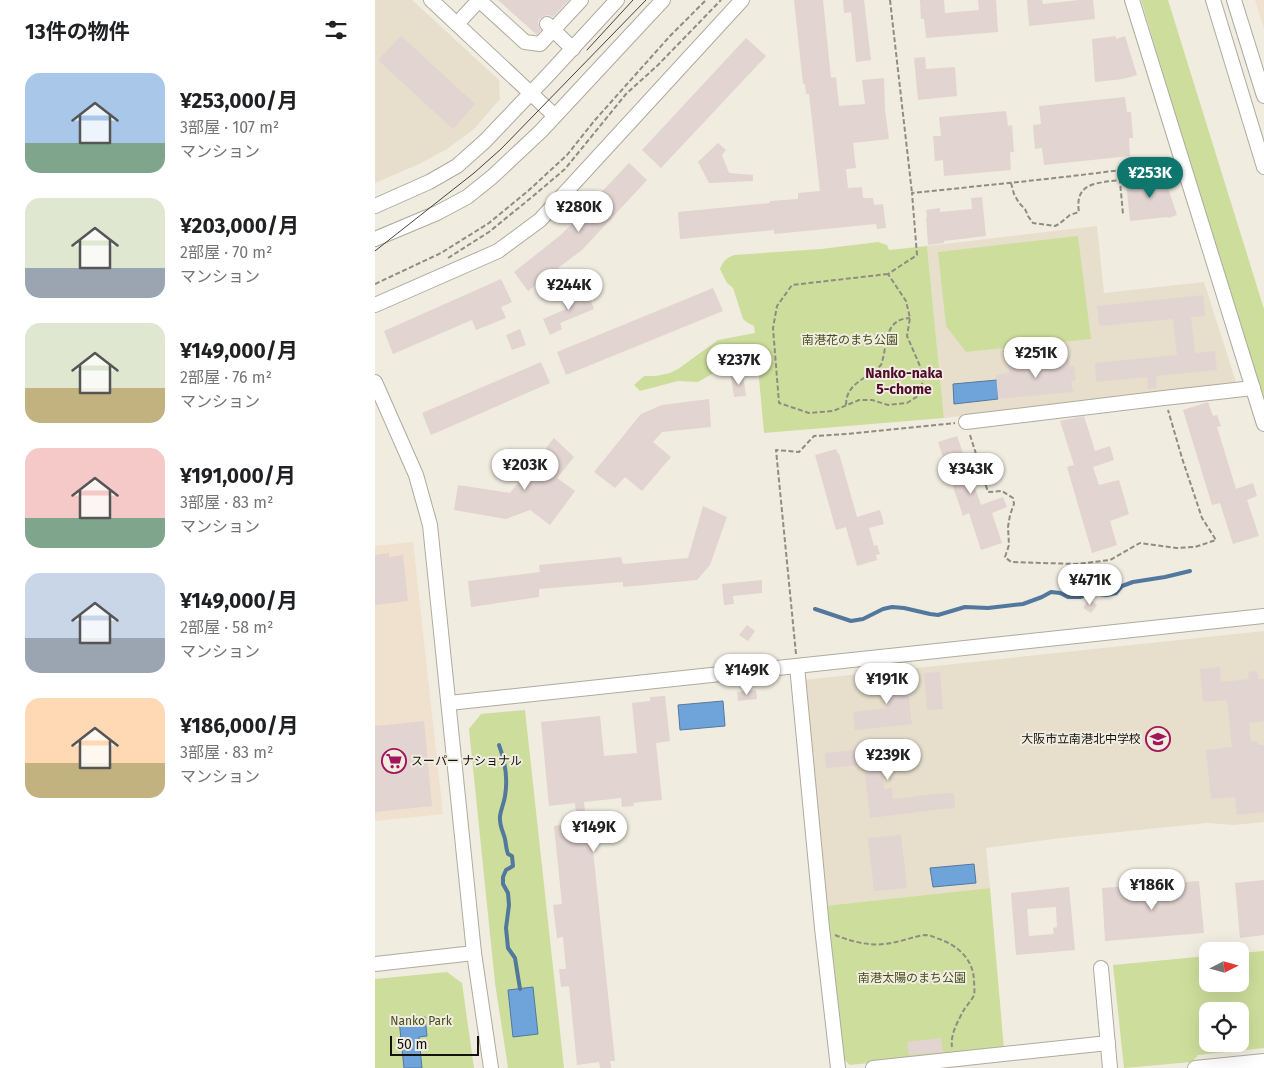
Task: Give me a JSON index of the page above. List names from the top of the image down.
{
  "districts": ["Nanko-naka 5-chome"],
  "parks": ["南港花のまち公園", "南港太陽のまち公園", "Nanko Park"],
  "places": {
    "school or university": ["大阪市立南港北中学校"],
    "supermarket": ["スーパー ナショナル"]
  },
  "scale_bar": "50 m",
  "north": "right",
  "page": {
    "heading": "13件の物件",
    "list": [
      {
        "name": "¥253,000/月",
        "note": "3部屋 · 107 m² · マンション"
      },
      {
        "name": "¥203,000/月",
        "note": "2部屋 · 70 m² · マンション"
      },
      {
        "name": "¥149,000/月",
        "note": "2部屋 · 76 m² · マンション"
      },
      {
        "name": "¥191,000/月",
        "note": "3部屋 · 83 m² · マンション"
      },
      {
        "name": "¥149,000/月",
        "note": "2部屋 · 58 m² · マンション"
      },
      {
        "name": "¥186,000/月",
        "note": "3部屋 · 83 m² · マンション"
      }
    ],
    "price": [
      "¥253K",
      "¥280K",
      "¥244K",
      "¥251K",
      "¥237K",
      "¥203K",
      "¥343K",
      "¥471K",
      "¥149K",
      "¥191K",
      "¥239K",
      "¥149K",
      "¥186K"
    ],
    "scale": "50 m"
  }
}
